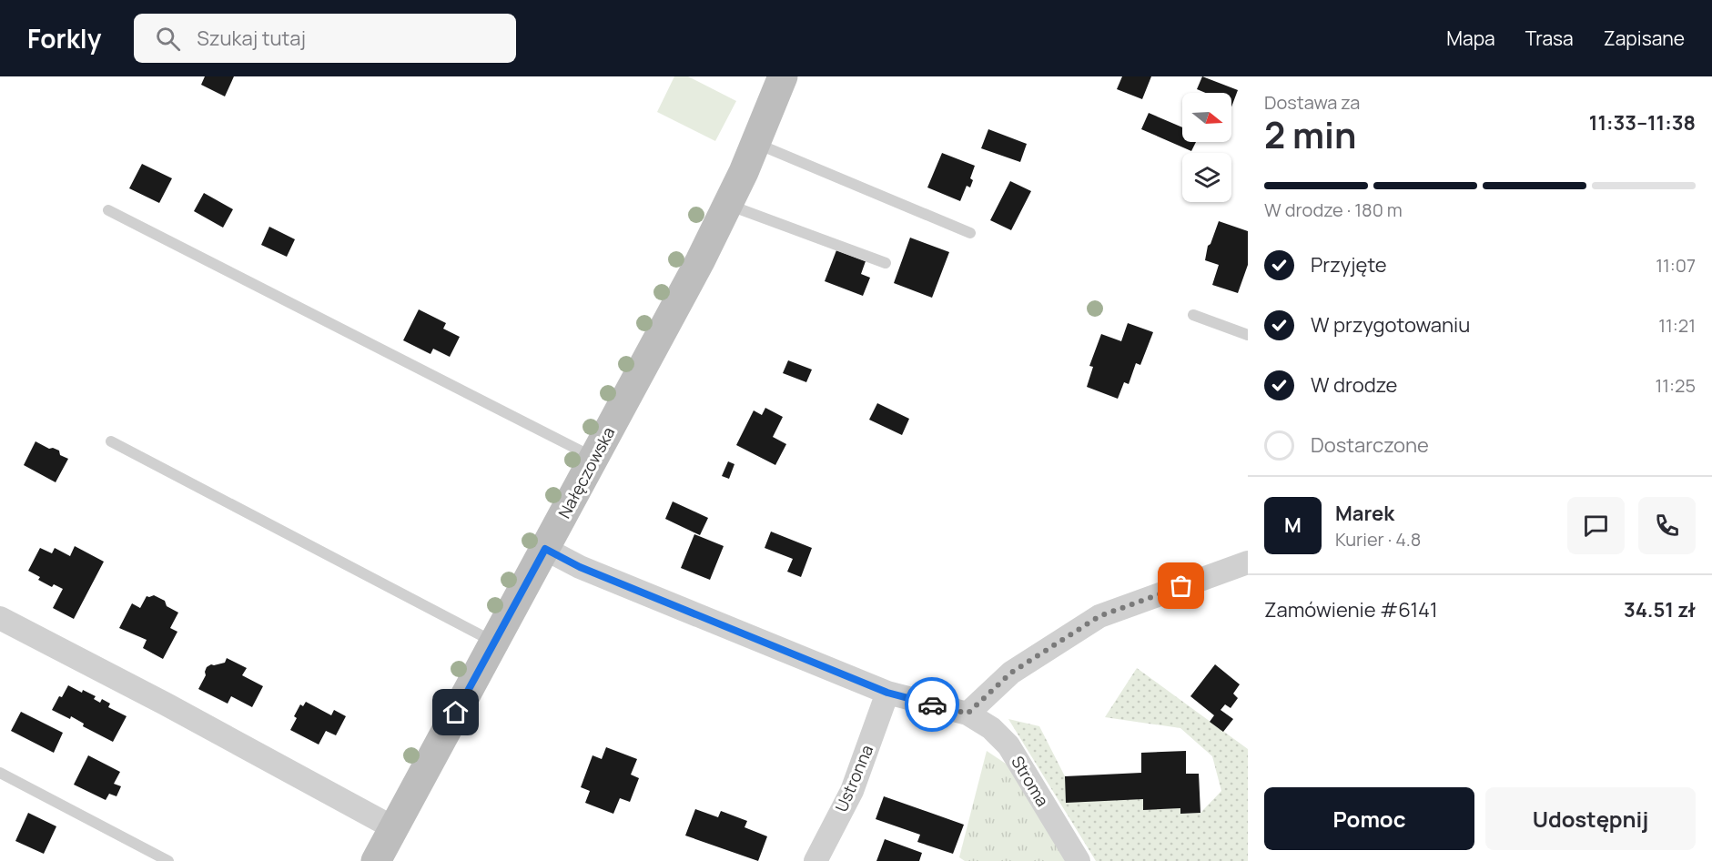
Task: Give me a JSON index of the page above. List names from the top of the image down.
{
  "streets": {
    "main road": ["Nałęczowska"],
    "street": ["Ustronna", "Stroma"]
  },
  "crossings": [
    ["Nałęczowska", "Stroma"],
    ["Ustronna", "Stroma"]
  ],
  "north": "right",
  "page": {
    "header": "Forkly",
    "search": "Szukaj tutaj",
    "nav": ["Mapa", "Trasa", "Zapisane"],
    "heading": ["2 min", "Dostawa za", "11:33–11:38"],
    "panel": [
      "Marek",
      "Kurier · 4.8",
      "Zamówienie #6141",
      "34.51 zł"
    ],
    "bar": "W drodze · 180 m",
    "list": [
      ["Przyjęte", "11:07"],
      ["W przygotowaniu", "11:21"],
      ["W drodze", "11:25"],
      "Dostarczone"
    ],
    "round": "M",
    "buttons": ["Pomoc", "Udostępnij"]
  }
}
